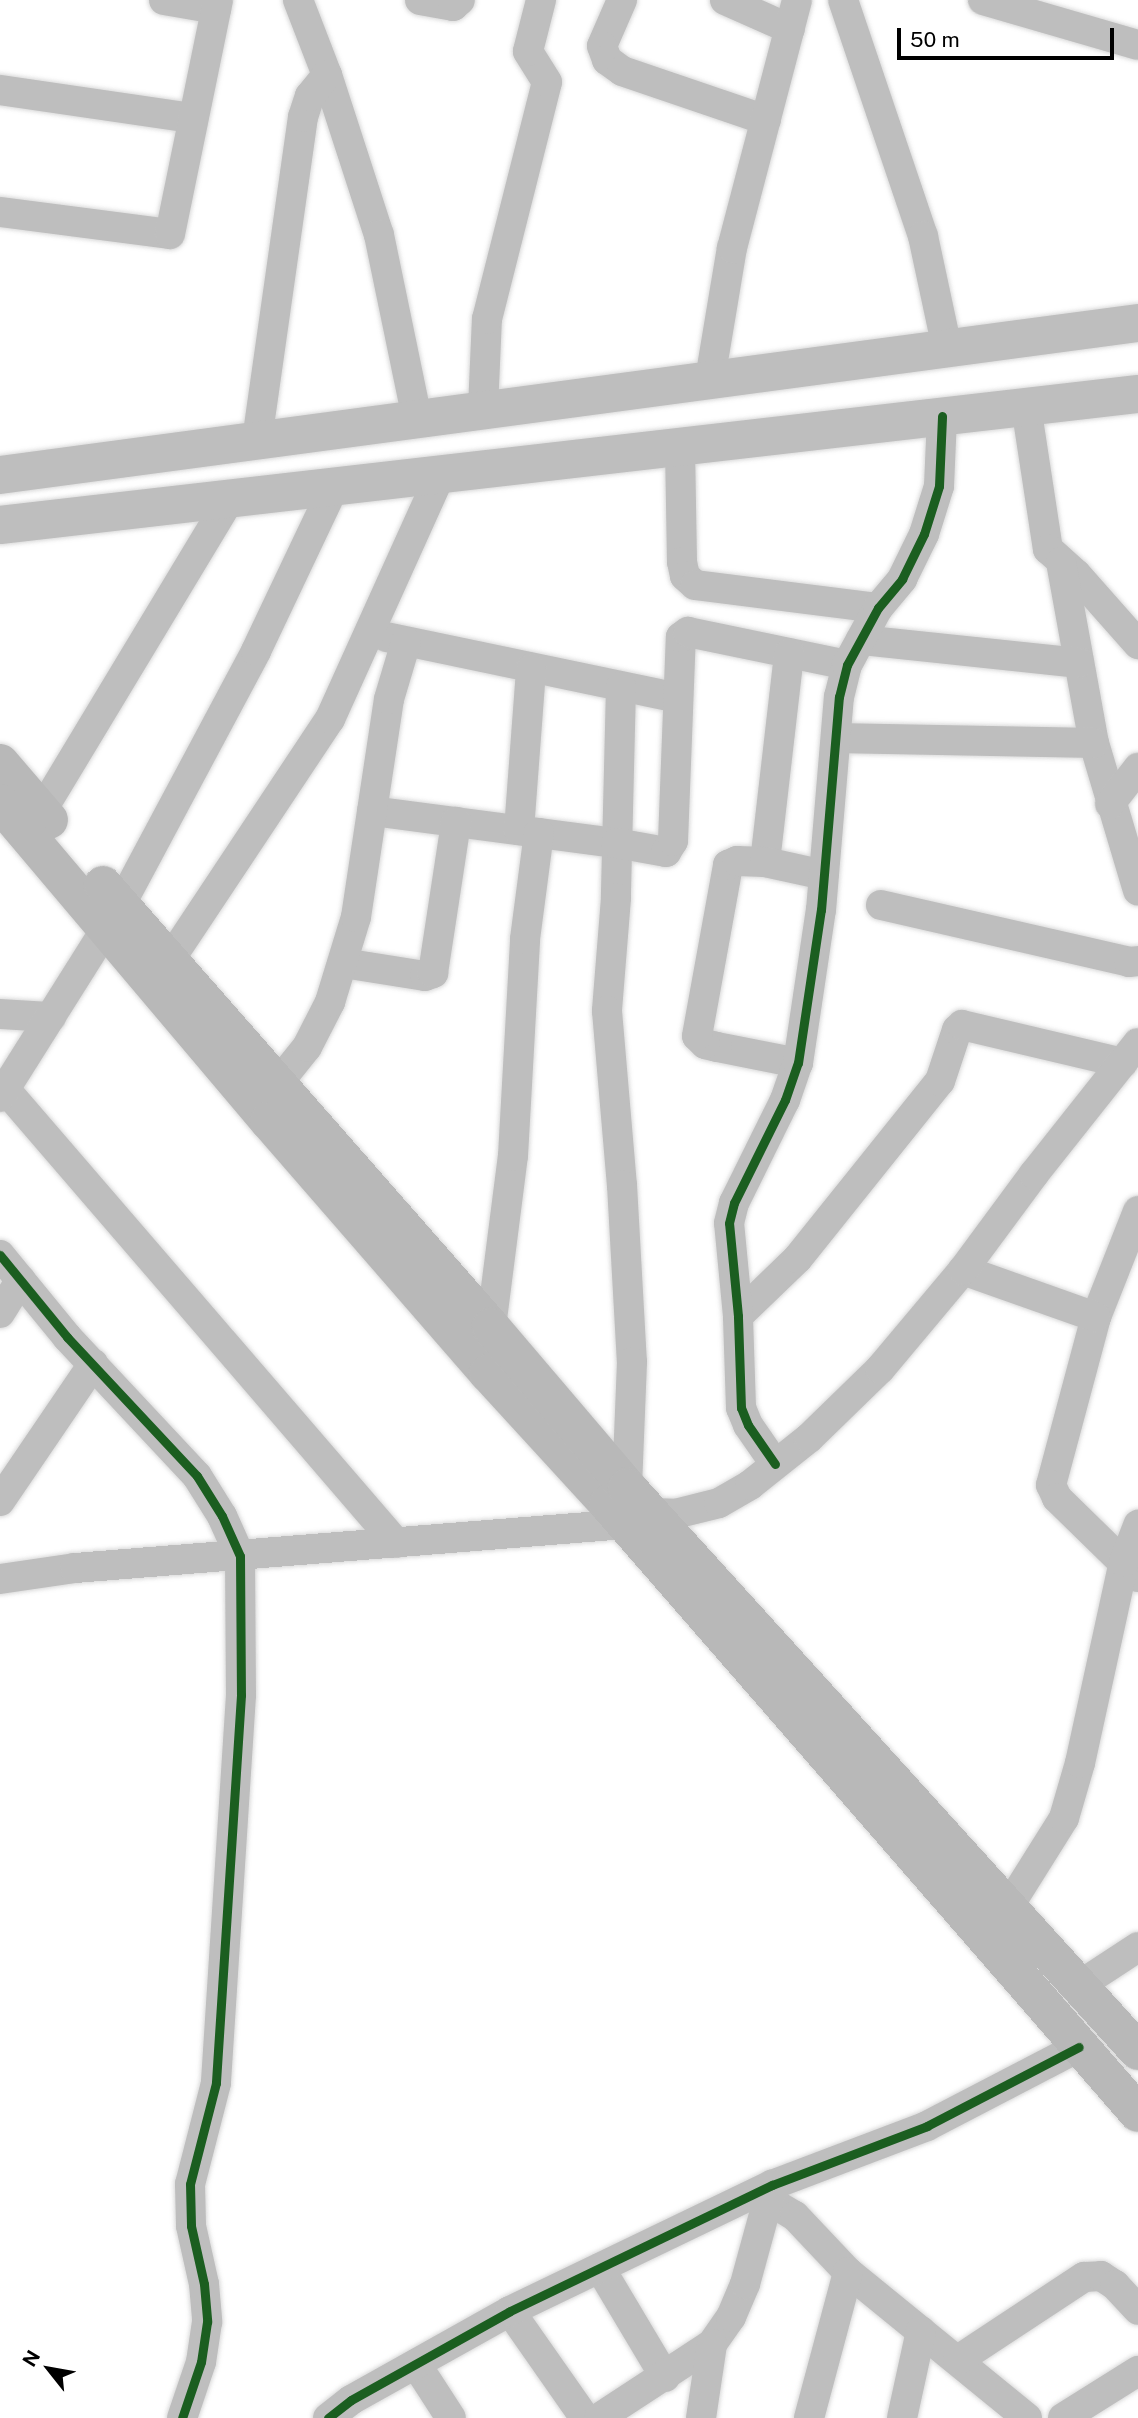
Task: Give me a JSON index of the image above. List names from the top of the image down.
{
  "scale_bar": "50 m",
  "north": "top left"
}
